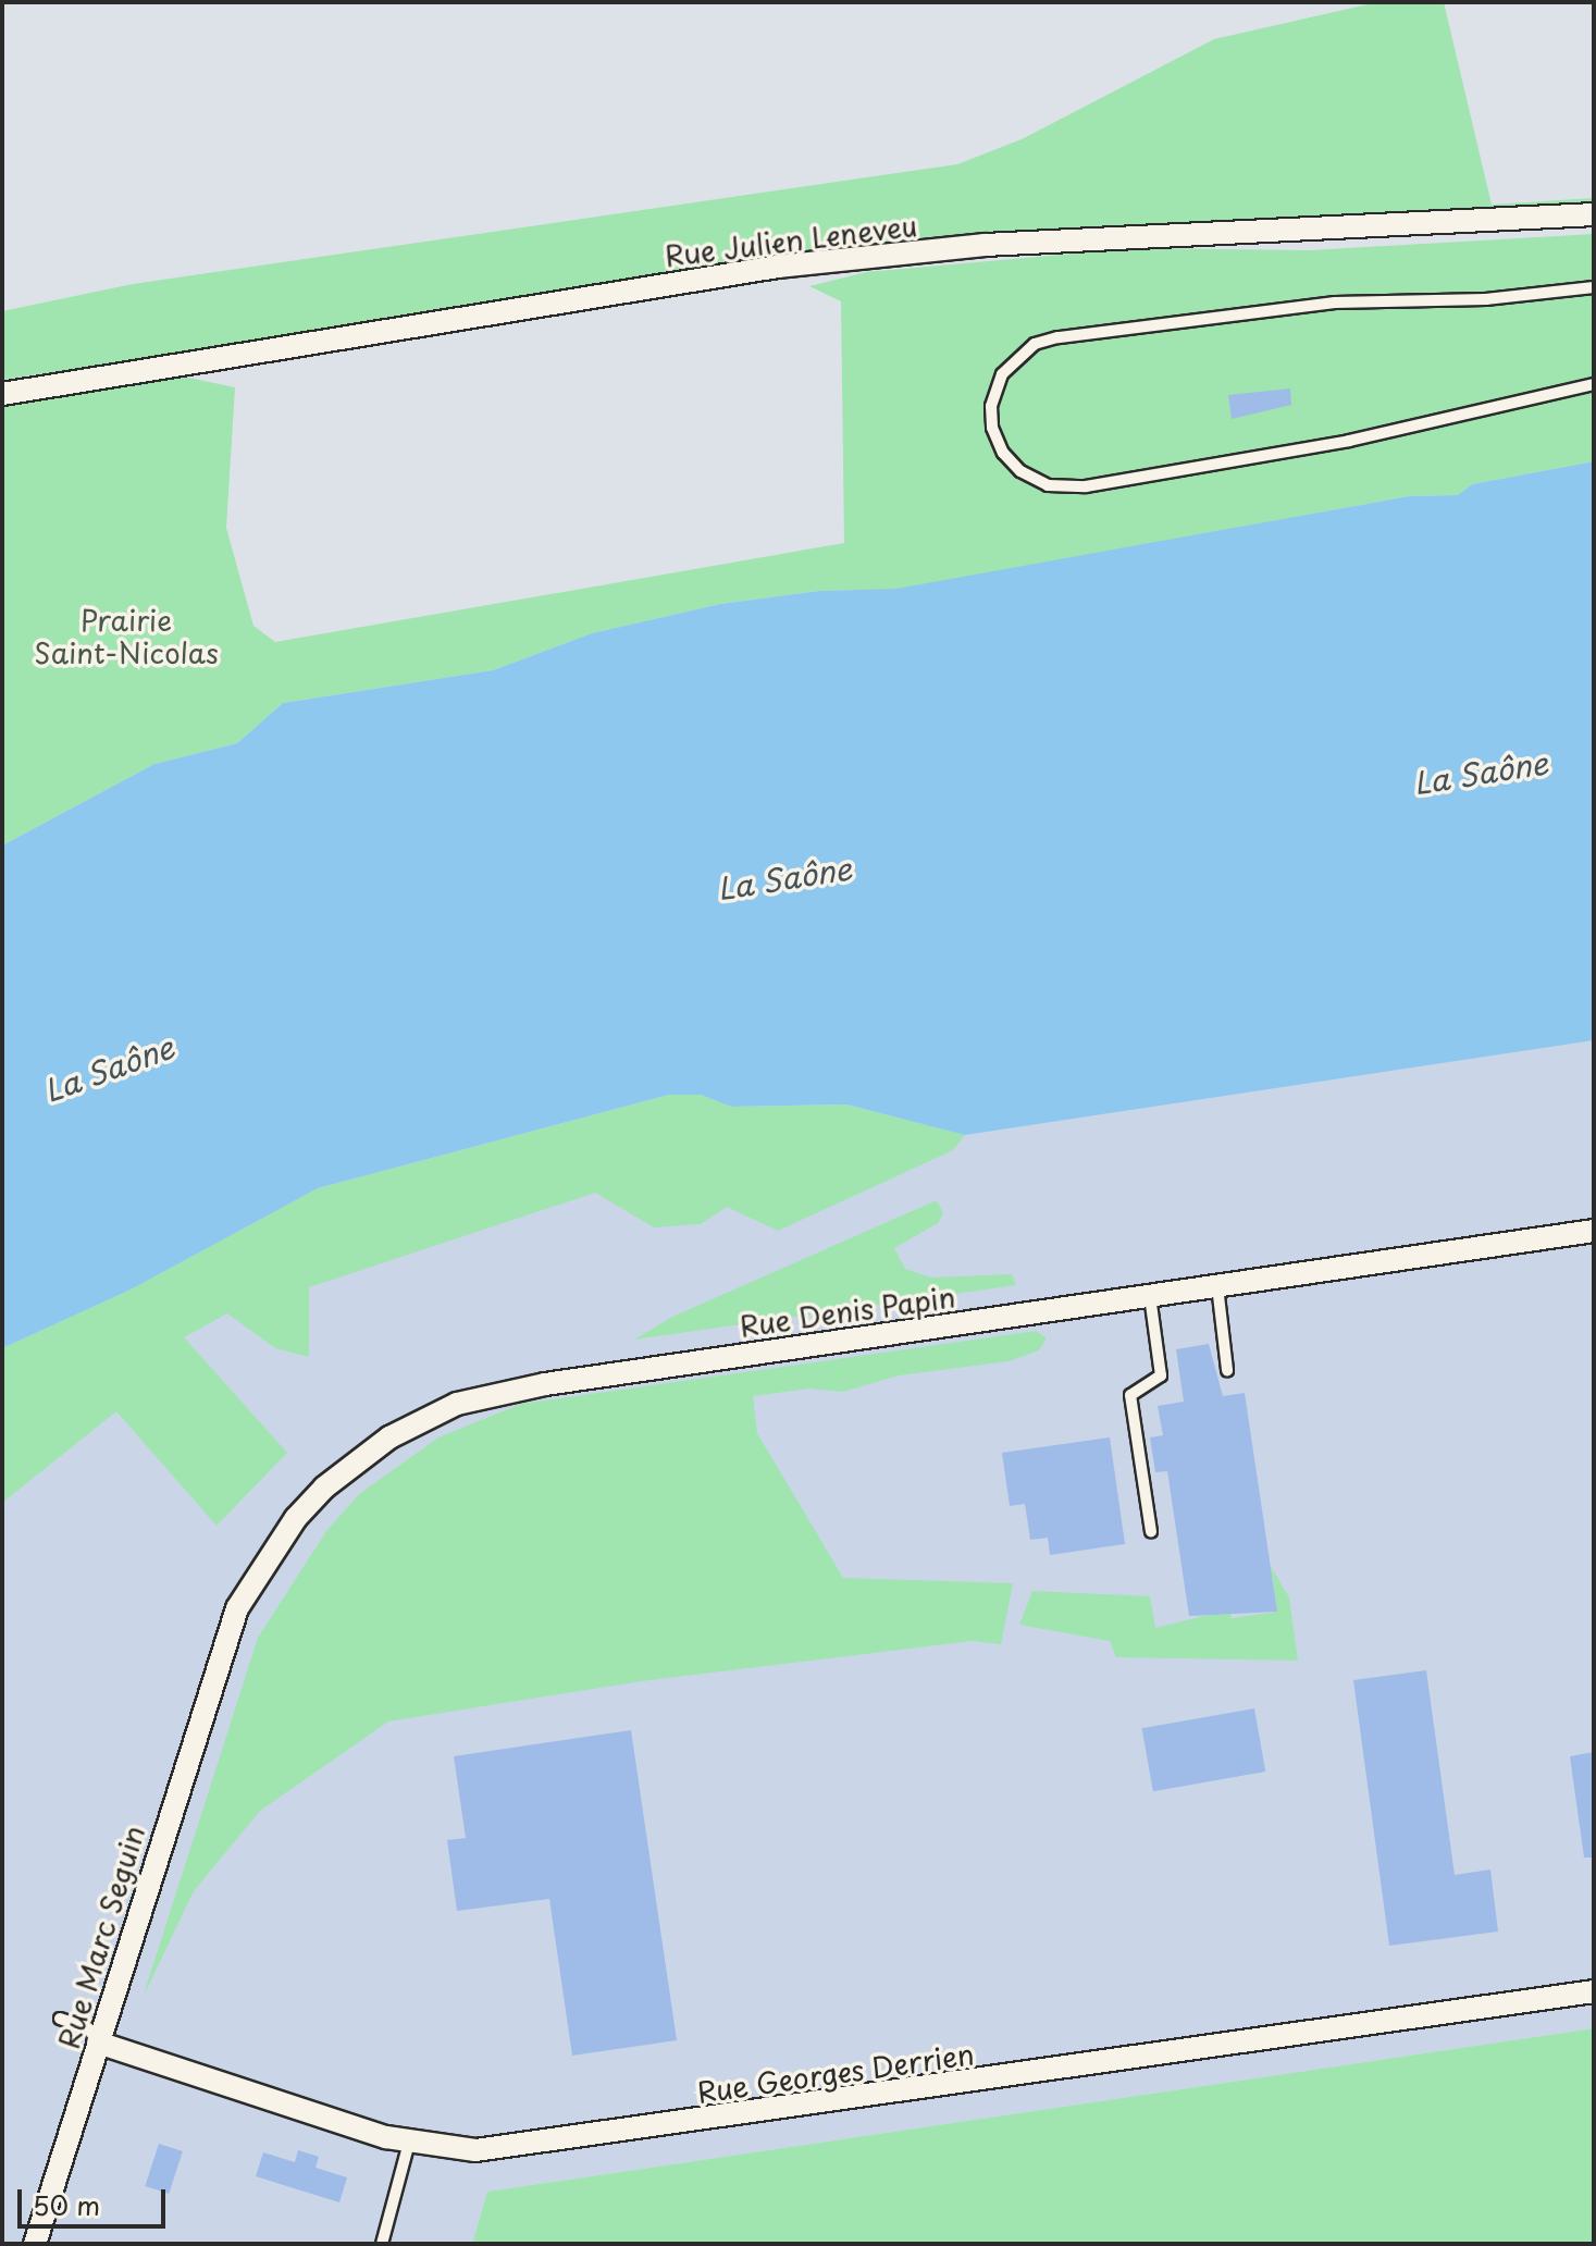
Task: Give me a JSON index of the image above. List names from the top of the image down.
{
  "streets": {
    "street": [
      "Rue Julien Leneveu",
      "Rue Denis Papin",
      "Rue Marc Seguin",
      "Rue Georges Derrien"
    ]
  },
  "crossings": [
    ["Rue Denis Papin", "Rue Marc Seguin"],
    ["Rue Marc Seguin", "Rue Georges Derrien"]
  ],
  "water": ["La Saône"],
  "parks": ["Prairie Saint-Nicolas"],
  "scale_bar": "50 m"
}
